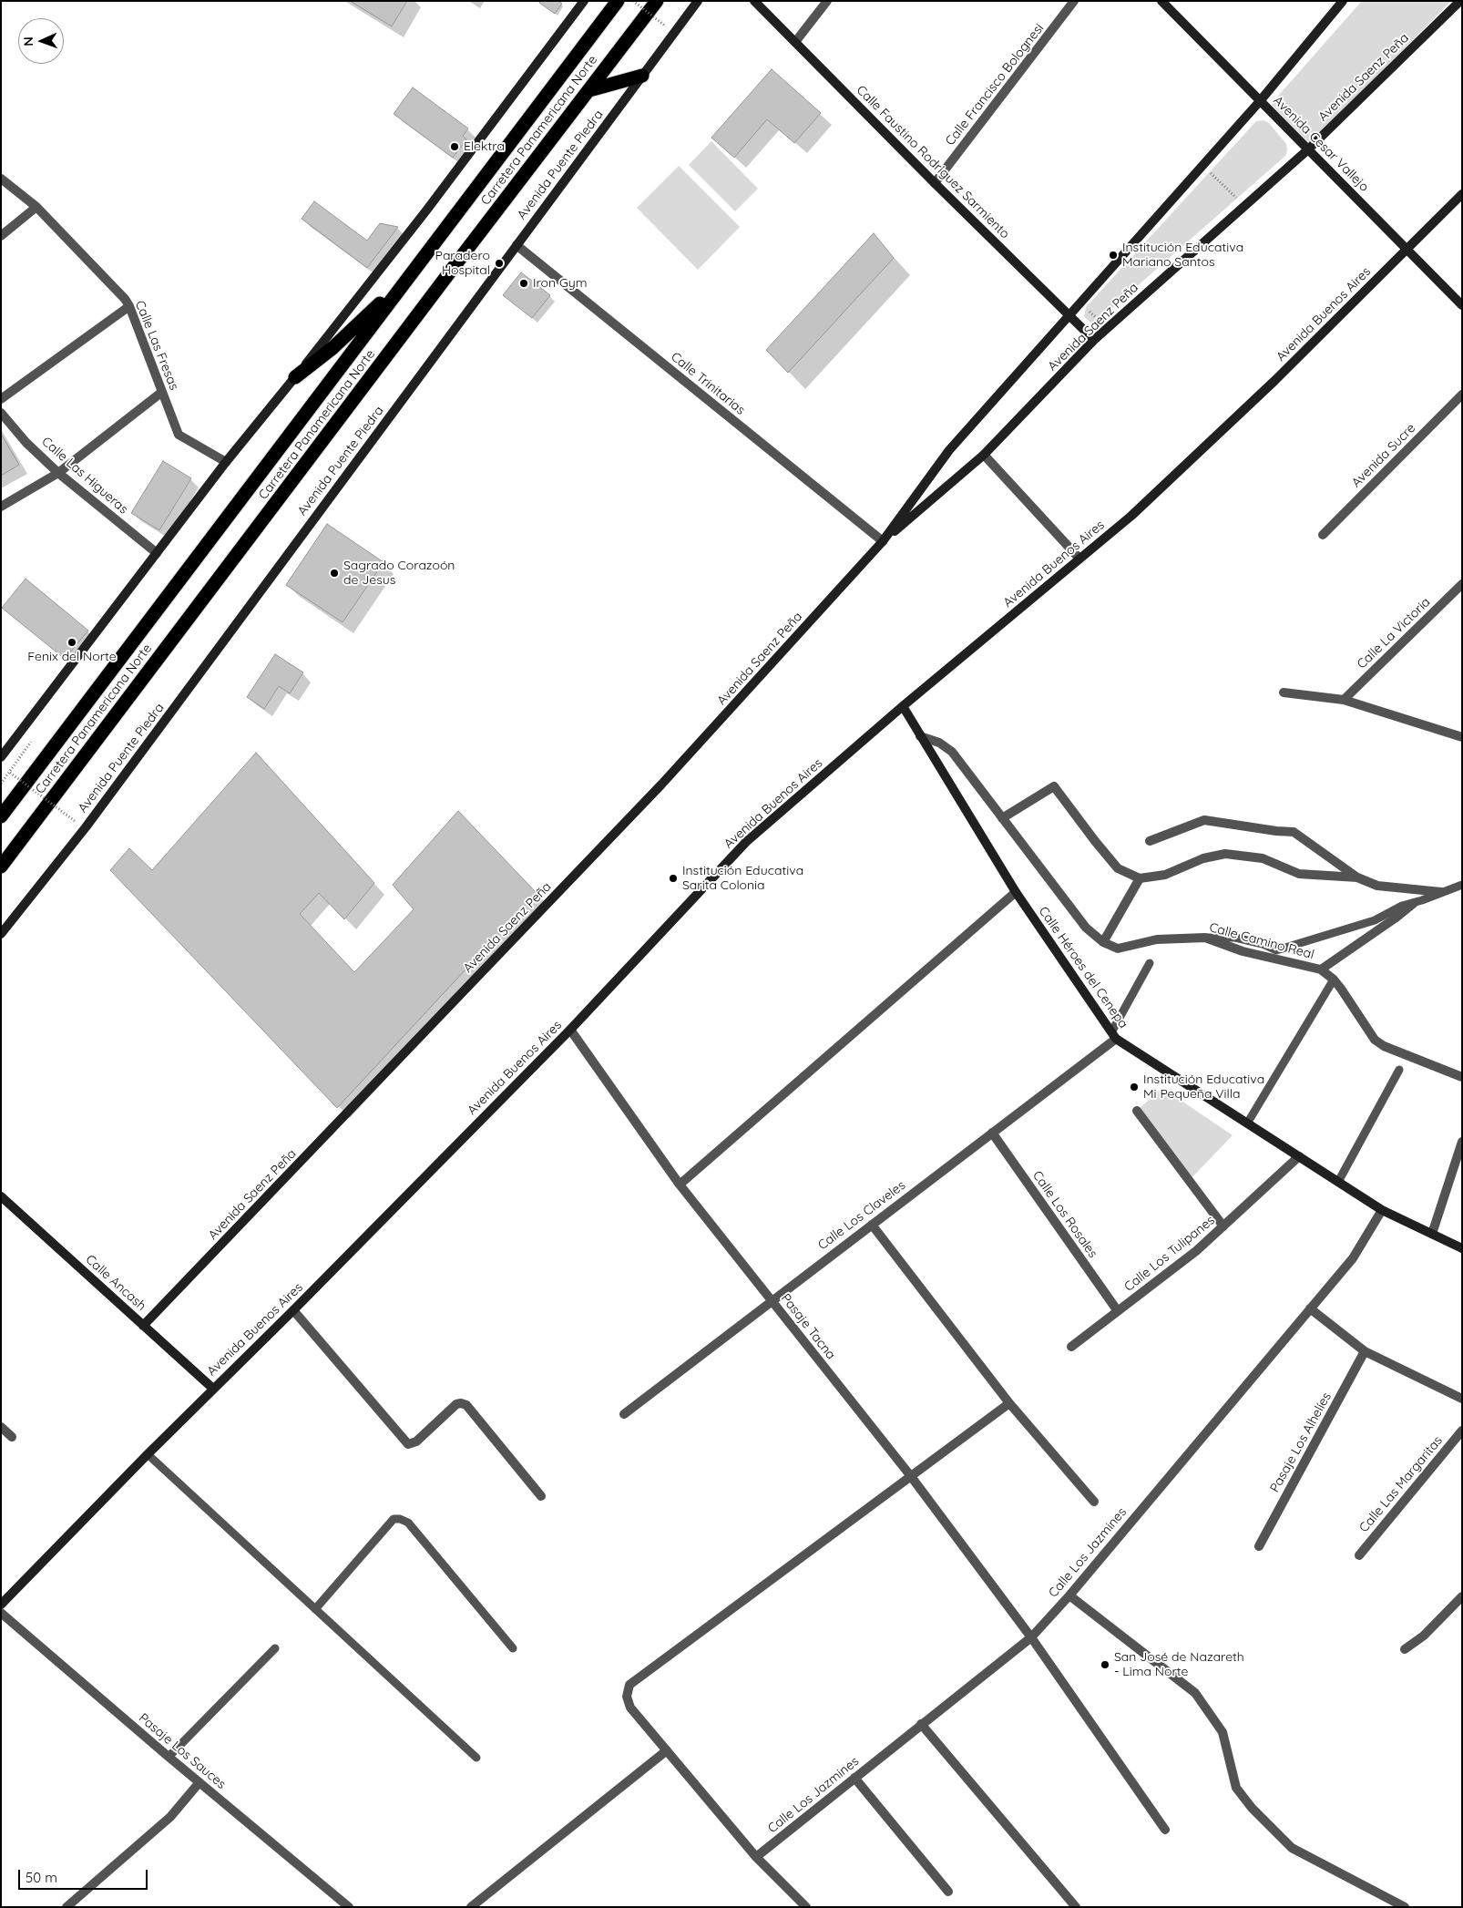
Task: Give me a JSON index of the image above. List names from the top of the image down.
{
  "streets": {
    "highway": ["Carretera Panamericana Norte"],
    "main road": [
      "Avenida Saenz Peña",
      "Avenida Cesar Vallejo",
      "Calle Faustino Rodriguez Sarmiento",
      "Avenida Puente Piedra",
      "Avenida Buenos Aires",
      "Calle Héroes del Cenepa",
      "Calle Ancash"
    ],
    "street": [
      "Calle Francisco Bolognesi",
      "Calle Las Fresas",
      "Calle Trinitarias",
      "Avenida Sucre",
      "Calle Las Higueras",
      "Calle La Victoria",
      "Calle Camino Real",
      "Calle Los Rosales",
      "Calle Los Claveles",
      "Calle Los Tulipanes",
      "Pasaje Tacna",
      "Pasaje Los Alhelíes",
      "Calle Las Margaritas",
      "Calle Los Jazmines",
      "Pasaje Los Sauces"
    ]
  },
  "crossings": [
    ["Avenida Saenz Peña", "Avenida Cesar Vallejo"],
    ["Avenida Saenz Peña", "Calle Faustino Rodriguez Sarmiento"],
    ["Avenida Saenz Peña", "Calle Trinitarias"],
    ["Avenida Saenz Peña", "Calle Ancash"],
    ["Calle Francisco Bolognesi", "Calle Faustino Rodriguez Sarmiento"],
    ["Avenida Cesar Vallejo", "Avenida Buenos Aires"],
    ["Avenida Puente Piedra", "Calle Trinitarias"],
    ["Avenida Buenos Aires", "Calle Héroes del Cenepa"],
    ["Avenida Buenos Aires", "Calle Ancash"],
    ["Avenida Buenos Aires", "Pasaje Tacna"],
    ["Calle Héroes del Cenepa", "Calle Los Claveles"],
    ["Calle Héroes del Cenepa", "Calle Los Tulipanes"],
    ["Calle Héroes del Cenepa", "Calle Los Jazmines"],
    ["Calle Los Rosales", "Calle Los Claveles"],
    ["Calle Los Rosales", "Calle Los Tulipanes"],
    ["Calle Los Claveles", "Pasaje Tacna"],
    ["Pasaje Tacna", "Calle Los Jazmines"]
  ],
  "places": [
    "Elektra",
    "Institución Educativa Mariano Santos",
    "Paradero Hospital",
    "Iron Gym",
    "Sagrado Corazoón de Jesus",
    "Fenix del Norte",
    "Institución Educativa Sarita Colonia",
    "Institución Educativa Mi Pequeña Villa",
    "San José de Nazareth - Lima Norte"
  ],
  "scale_bar": "50 m",
  "north": "left"
}
